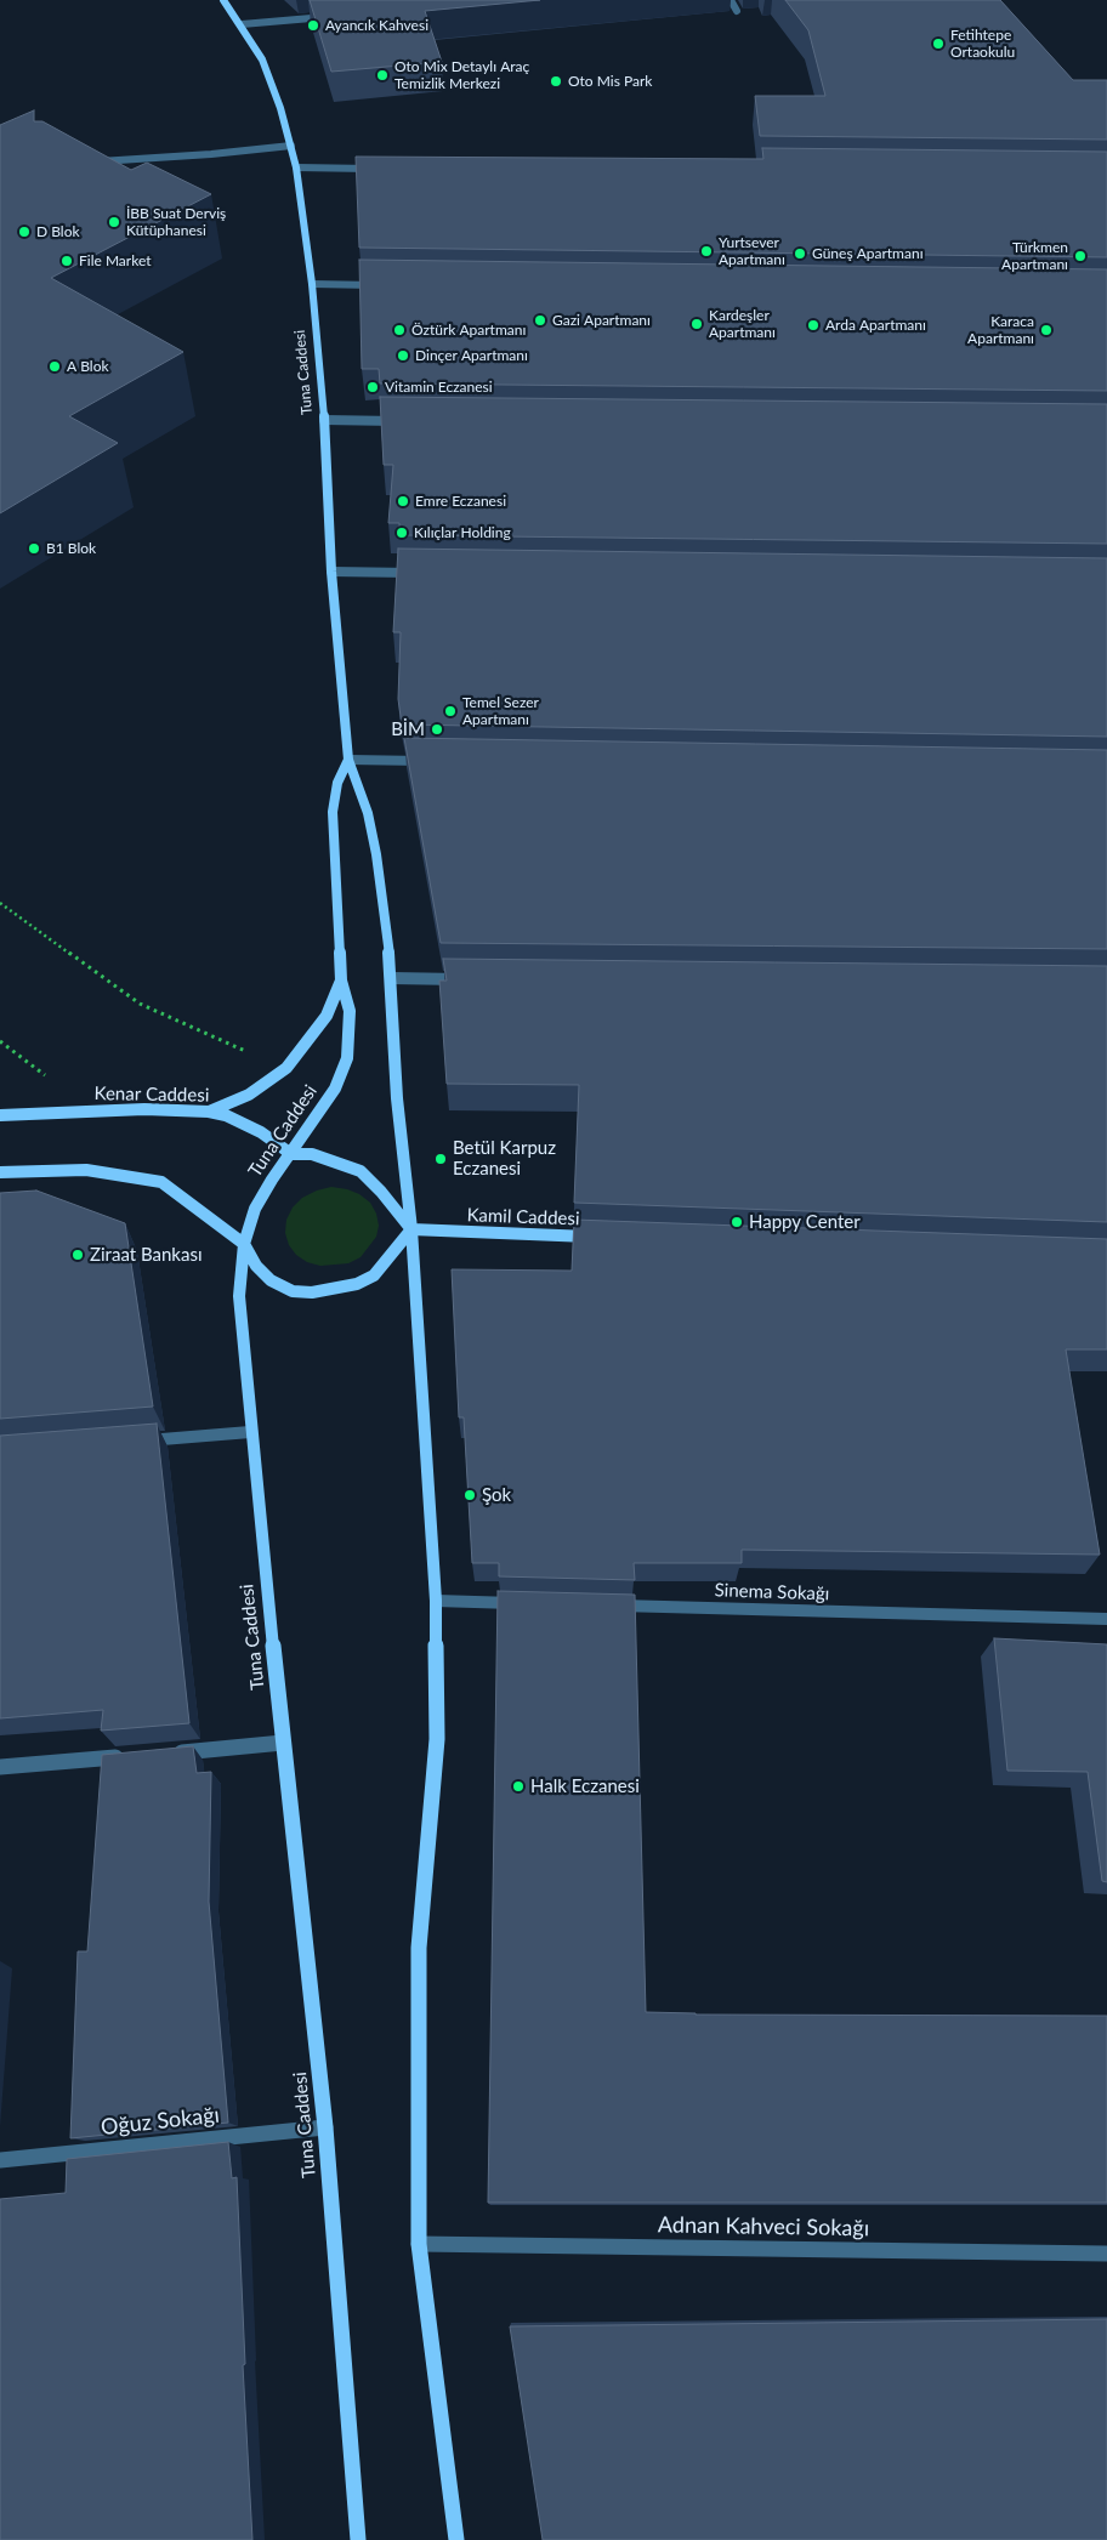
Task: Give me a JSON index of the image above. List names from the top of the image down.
{
  "streets": {
    "main road": ["Tuna Caddesi", "Kenar Caddesi", "Kamil Caddesi"],
    "street": ["Sinema Sokağı", "Oğuz Sokağı", "Adnan Kahveci Sokağı"]
  },
  "crossings": [
    ["Tuna Caddesi", "Kenar Caddesi"],
    ["Tuna Caddesi", "Kamil Caddesi"],
    ["Tuna Caddesi", "Oğuz Sokağı"],
    ["Tuna Caddesi", "Adnan Kahveci Sokağı"],
    ["Kenar Caddesi", "Kamil Caddesi"]
  ],
  "places": [
    "Ayancık Kahvesi",
    "Fetihtepe Ortaokulu",
    "Oto Mix Detaylı Araç Temizlik Merkezi",
    "Oto Mis Park",
    "İBB Suat Derviş Kütüphanesi",
    "D Blok",
    "Yurtsever Apartmanı",
    "Güneş Apartmanı",
    "Türkmen Apartmanı",
    "File Market",
    "Gazi Apartmanı",
    "Kardeşler Apartmanı",
    "Arda Apartmanı",
    "Öztürk Apartmanı",
    "Karaca Apartmanı",
    "Dinçer Apartmanı",
    "A Blok",
    "Vitamin Eczanesi",
    "Emre Eczanesi",
    "Kılıçlar Holding",
    "B1 Blok",
    "Temel Sezer Apartmanı",
    "BİM",
    "Betül Karpuz Eczanesi",
    "Happy Center",
    "Ziraat Bankası",
    "Şok",
    "Halk Eczanesi"
  ]
}
